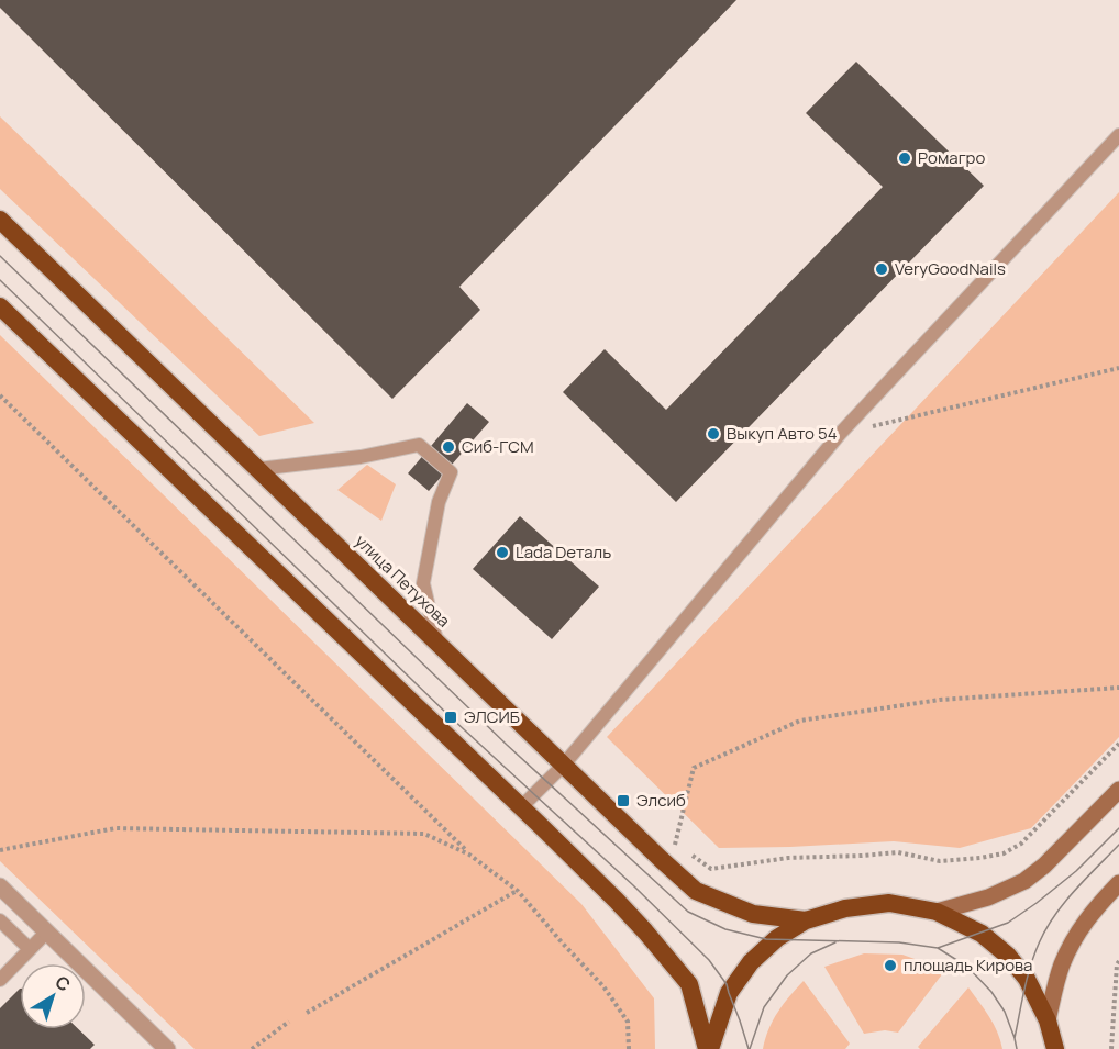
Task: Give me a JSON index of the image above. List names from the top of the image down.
{
  "streets": {
    "highway": ["улица Петухова"]
  },
  "places": {
    "other": [
      "Ромагро",
      "VeryGoodNails",
      "Выкуп Авто 54",
      "Сиб-ГСМ",
      "Lada Dеталь",
      "площадь Кирова"
    ],
    "transit": ["ЭЛСИБ", "Элсиб"]
  },
  "north": "top right"
}
